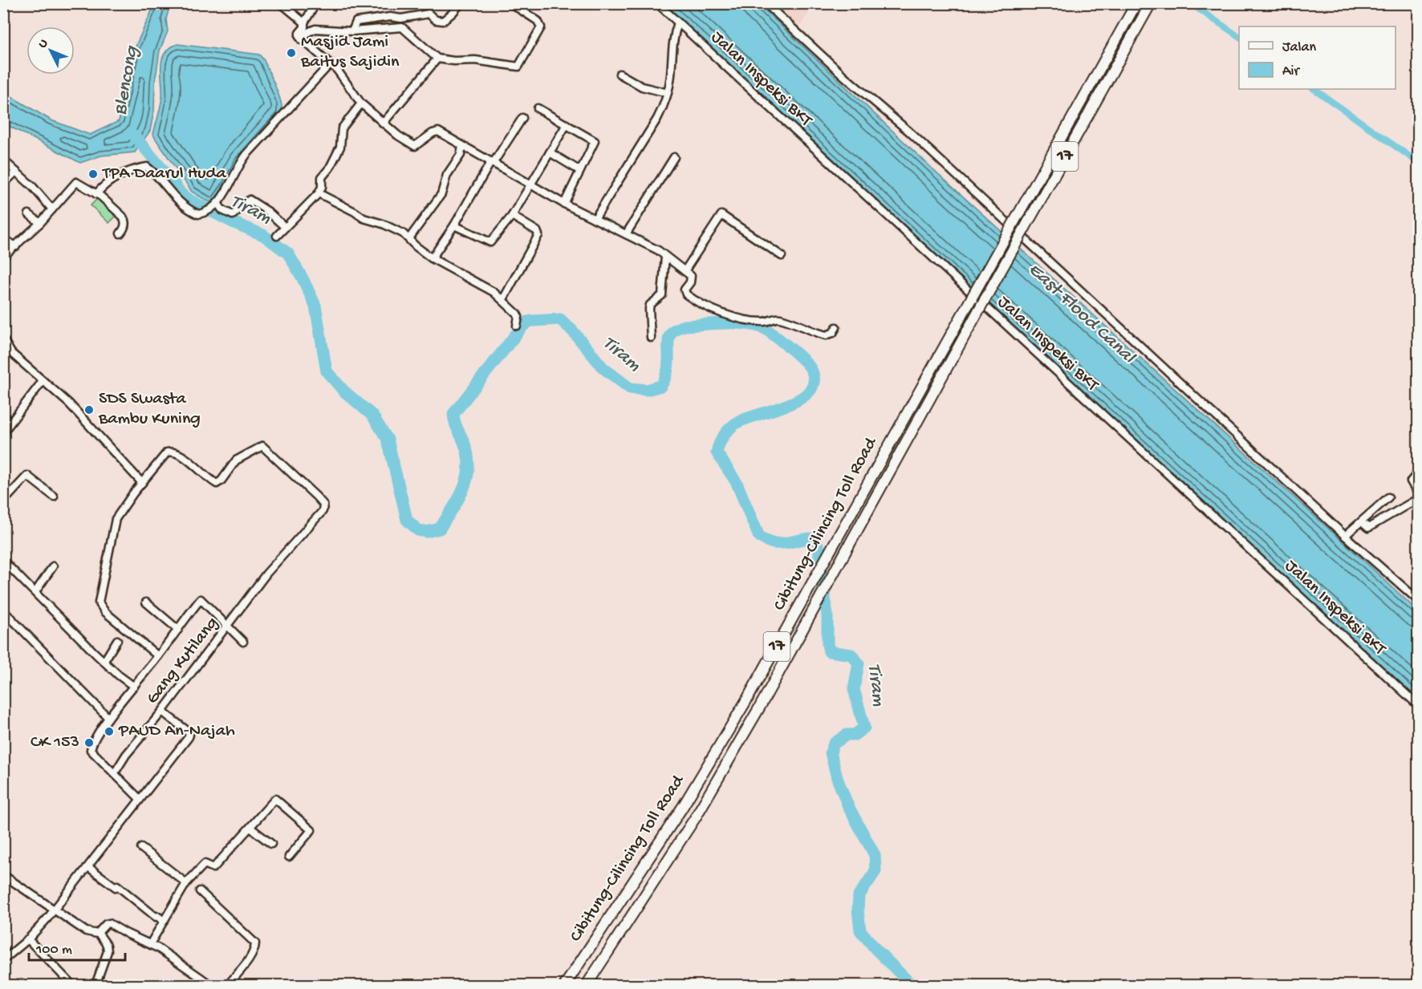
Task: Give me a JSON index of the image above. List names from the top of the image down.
{
  "streets": {
    "highway": ["17"],
    "street": ["Jalan Inspeksi BKT", "Gang Kutilang"]
  },
  "water": ["Blencong", "Tiram", "East Flood Canal"],
  "places": [
    "Masjid Jami Baitus Sajidin",
    "TPA Daarul Huda",
    "SDS Swasta Bambu Kuning",
    "PAUD An-Najah",
    "CK 153"
  ],
  "legend": ["Jalan", "Air"],
  "scale_bar": "100 m",
  "north": "top left"
}
